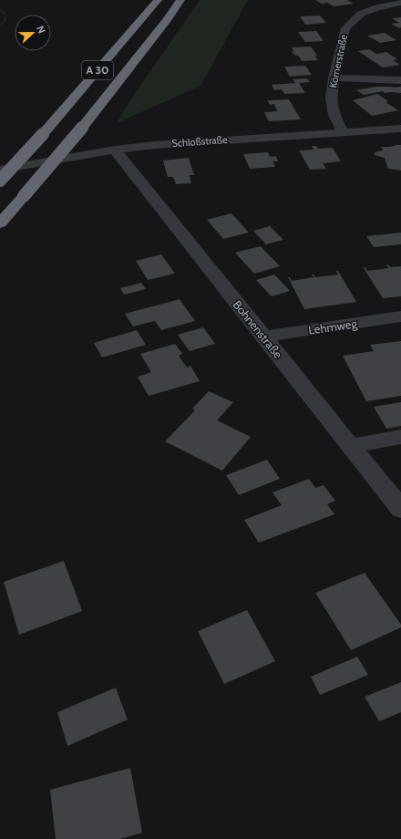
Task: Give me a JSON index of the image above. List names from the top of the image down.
{
  "streets": {
    "highway": ["A 30"],
    "street": [
      "Körnerstraße",
      "Schloßstraße",
      "Lehmweg",
      "Bohnenstraße"
    ]
  },
  "crossings": [
    ["Körnerstraße", "Schloßstraße"],
    ["Schloßstraße", "Bohnenstraße"],
    ["Lehmweg", "Bohnenstraße"]
  ],
  "north": "right"
}
